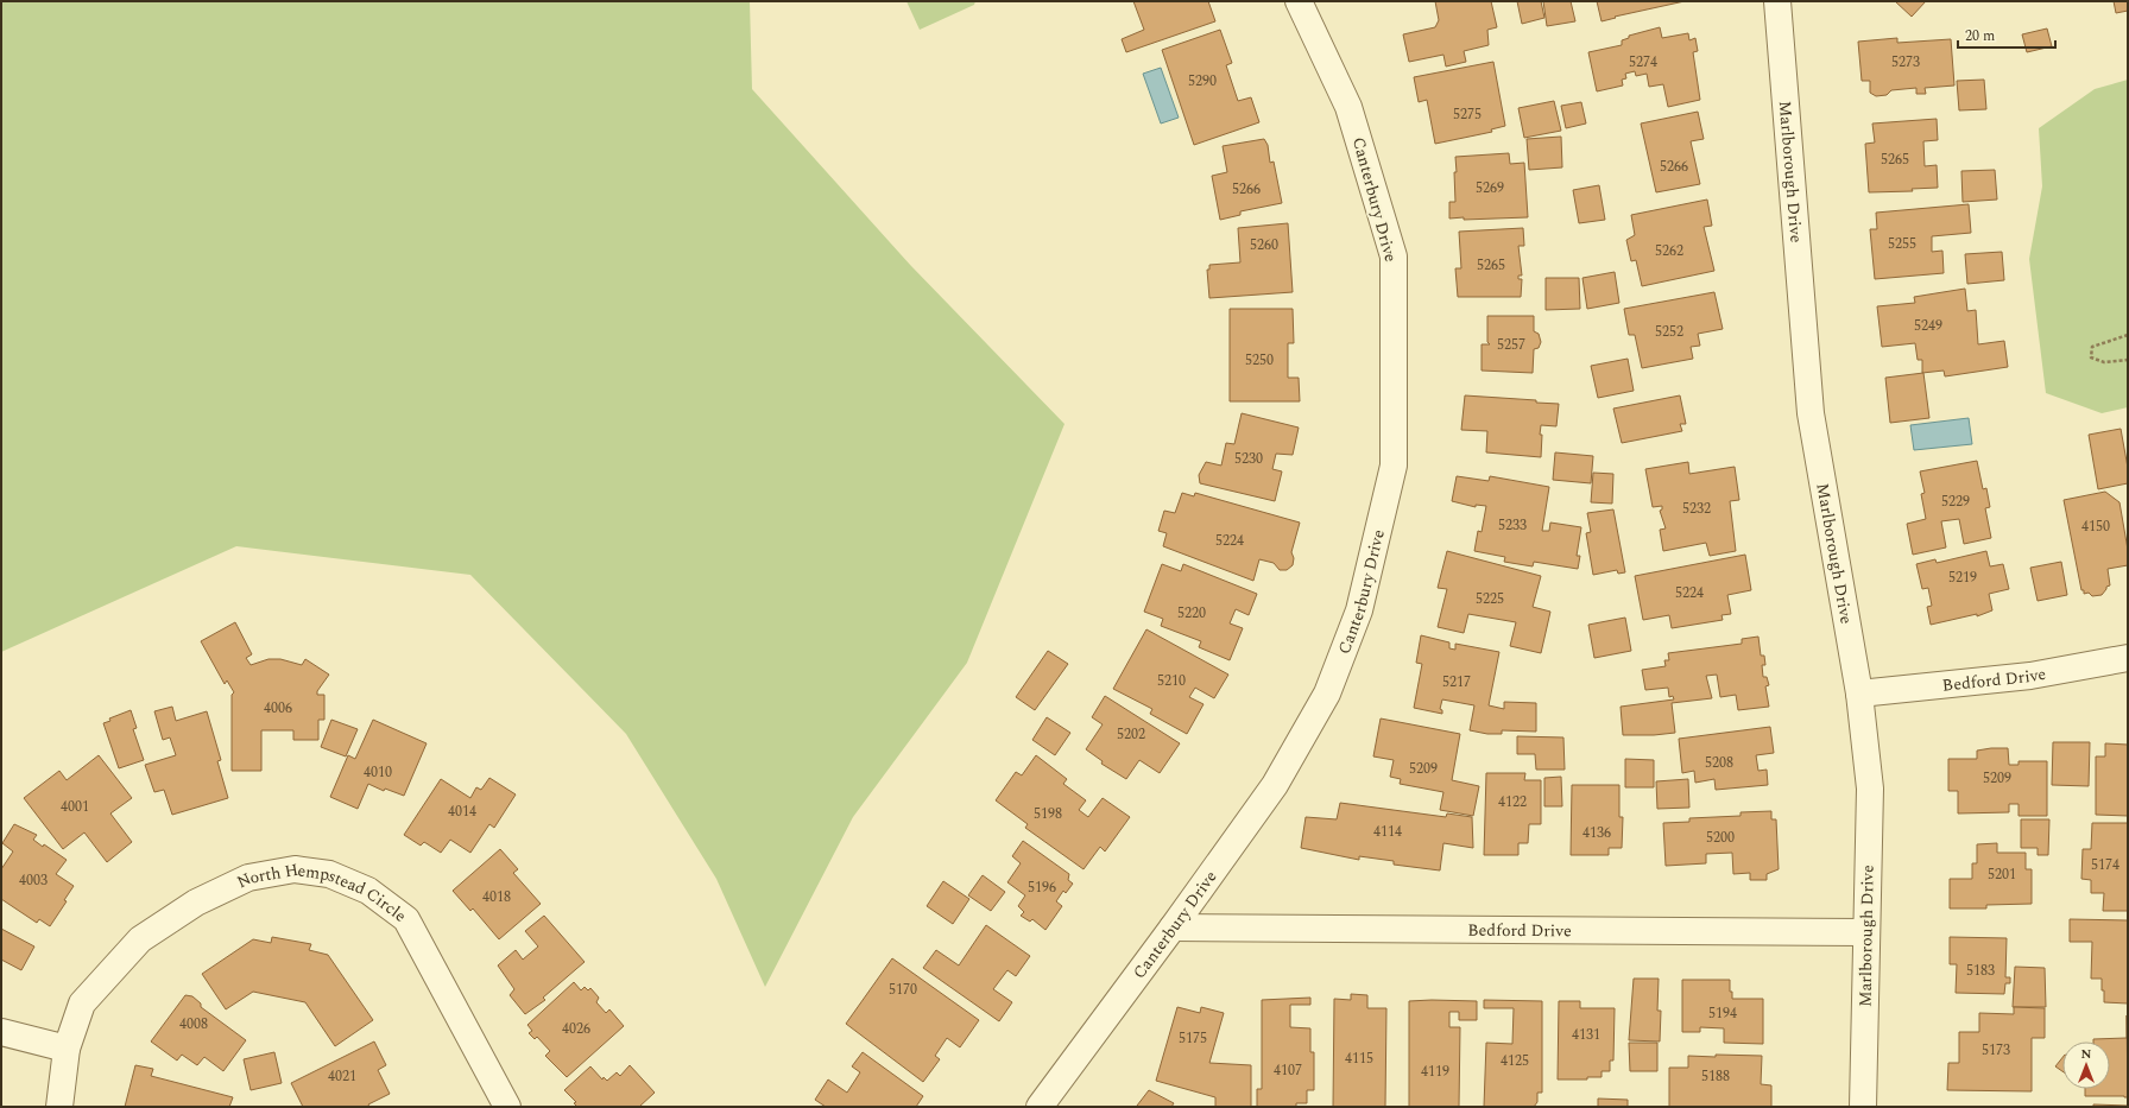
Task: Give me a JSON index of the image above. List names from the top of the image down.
{
  "streets": {
    "street": [
      "Marlborough Drive",
      "Canterbury Drive",
      "Bedford Drive",
      "North Hempstead Circle"
    ]
  },
  "crossings": [
    ["Marlborough Drive", "Bedford Drive"],
    ["Canterbury Drive", "Bedford Drive"]
  ],
  "house_numbers": [
    "5274",
    "5273",
    "5290",
    "5275",
    "5265",
    "5266",
    "5269",
    "5266",
    "5255",
    "5260",
    "5262",
    "5265",
    "5249",
    "5252",
    "5257",
    "5250",
    "5230",
    "5229",
    "5232",
    "5233",
    "4150",
    "5224",
    "5219",
    "5224",
    "5225",
    "5220",
    "5210",
    "5217",
    "4006",
    "5202",
    "5208",
    "5209",
    "4010",
    "5209",
    "4122",
    "4001",
    "4014",
    "5198",
    "4114",
    "4136",
    "5200",
    "5174",
    "5201",
    "4003",
    "5196",
    "4018",
    "5183",
    "5170",
    "5194",
    "4008",
    "4026",
    "4131",
    "5175",
    "5173",
    "4115",
    "4125",
    "4107",
    "4119",
    "4021",
    "5188"
  ],
  "scale_bar": "20 m",
  "north": "top"
}
